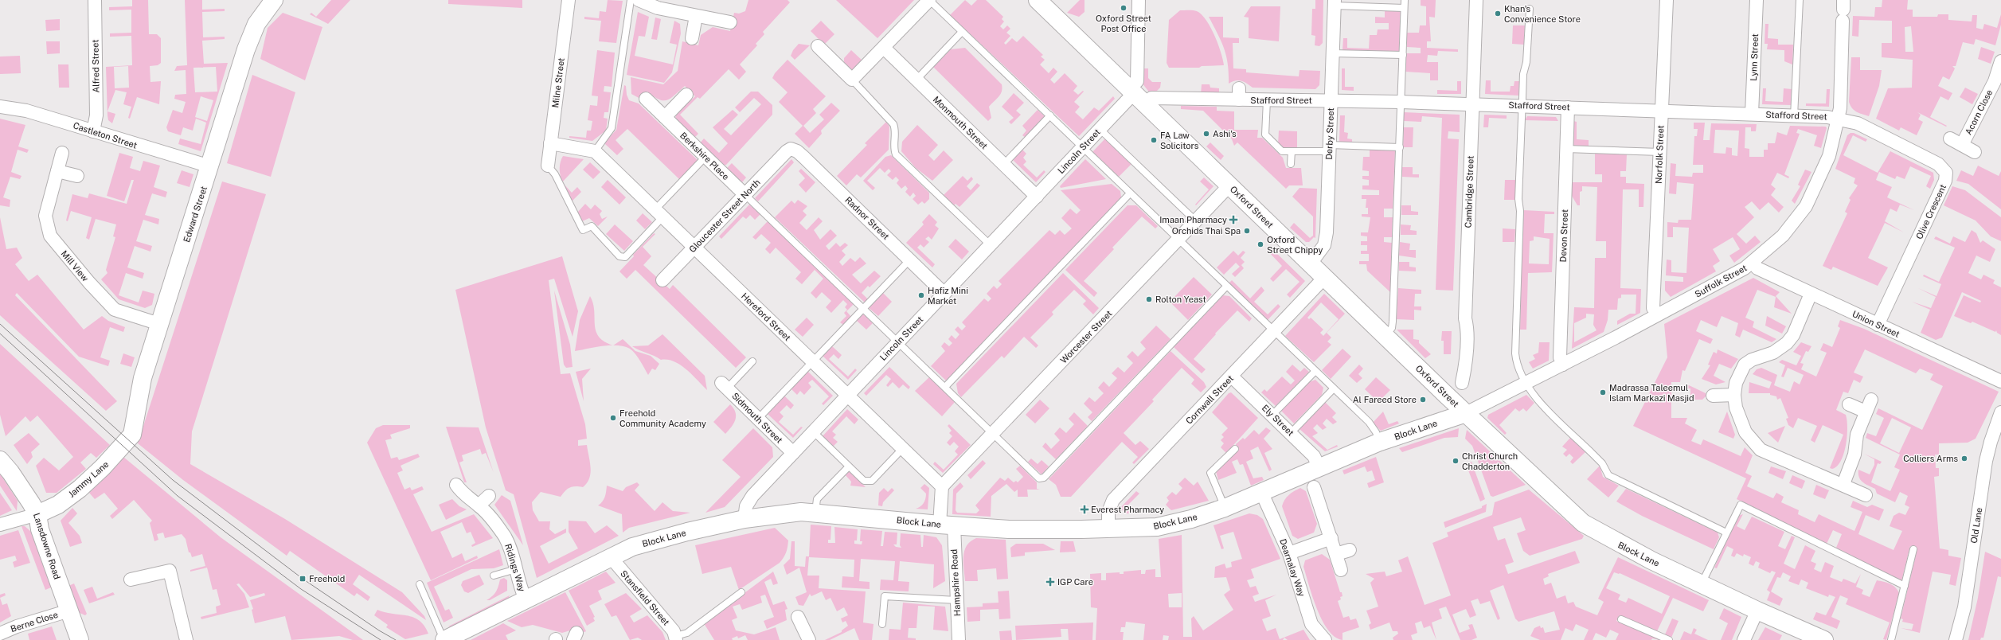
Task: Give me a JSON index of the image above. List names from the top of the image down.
{
  "streets": {
    "main road": [
      "Oxford Street",
      "Edward Street",
      "Block Lane",
      "Jammy Lane",
      "Lansdowne Road"
    ],
    "street": [
      "Lynn Street",
      "Alfred Street",
      "Milne Street",
      "Stafford Street",
      "Acorn Close",
      "Monmouth Street",
      "Derby Street",
      "Castleton Street",
      "Lincoln Street",
      "Norfolk Street",
      "Berkshire Place",
      "Cambridge Street",
      "Olive Crescent",
      "Gloucester Street North",
      "Radnor Street",
      "Devon Street",
      "Mill View",
      "Suffolk Street",
      "Hereford Street",
      "Union Street",
      "Worcester Street",
      "Cornwall Street",
      "Sidmouth Street",
      "Ely Street",
      "Old Lane",
      "Ridings Way",
      "Dearnalay Way",
      "Hampshire Road",
      "Stansfield Street",
      "Berne Close"
    ]
  },
  "crossings": [
    ["Lynn Street", "Stafford Street"],
    ["Alfred Street", "Castleton Street"],
    ["Stafford Street", "Derby Street"],
    ["Stafford Street", "Lincoln Street"],
    ["Stafford Street", "Norfolk Street"],
    ["Stafford Street", "Cambridge Street"],
    ["Stafford Street", "Oxford Street"],
    ["Stafford Street", "Olive Crescent"],
    ["Stafford Street", "Devon Street"],
    ["Stafford Street", "Suffolk Street"],
    ["Monmouth Street", "Lincoln Street"],
    ["Derby Street", "Oxford Street"],
    ["Castleton Street", "Edward Street"],
    ["Lincoln Street", "Oxford Street"],
    ["Lincoln Street", "Radnor Street"],
    ["Lincoln Street", "Hereford Street"],
    ["Lincoln Street", "Sidmouth Street"],
    ["Lincoln Street", "Block Lane"],
    ["Berkshire Place", "Gloucester Street North"],
    ["Oxford Street", "Suffolk Street"],
    ["Oxford Street", "Worcester Street"],
    ["Oxford Street", "Cornwall Street"],
    ["Oxford Street", "Block Lane"],
    ["Olive Crescent", "Suffolk Street"],
    ["Olive Crescent", "Union Street"],
    ["Edward Street", "Mill View"],
    ["Edward Street", "Jammy Lane"],
    ["Gloucester Street North", "Radnor Street"],
    ["Gloucester Street North", "Hereford Street"],
    ["Devon Street", "Suffolk Street"],
    ["Suffolk Street", "Union Street"],
    ["Suffolk Street", "Block Lane"],
    ["Hereford Street", "Worcester Street"],
    ["Cornwall Street", "Ely Street"],
    ["Cornwall Street", "Block Lane"],
    ["Ely Street", "Block Lane"],
    ["Block Lane", "Ridings Way"],
    ["Block Lane", "Dearnalay Way"],
    ["Block Lane", "Hampshire Road"],
    ["Block Lane", "Stansfield Street"],
    ["Jammy Lane", "Lansdowne Road"],
    ["Lansdowne Road", "Berne Close"]
  ],
  "places": {
    "other": [
      "Oxford Street Post Office",
      "Khan's Convenience Store",
      "Ashi's",
      "FA Law Solicitors",
      "Orchids Thai Spa",
      "Oxford Street Chippy",
      "Hafiz Mini Market",
      "Rolton Yeast",
      "Madrassa Taleemul Islam Markazi Masjid",
      "Al Fareed Store",
      "Freehold Community Academy",
      "Colliers Arms",
      "Christ Church Chadderton"
    ],
    "health": ["Imaan Pharmacy", "Everest Pharmacy", "IGP Care"],
    "transit": ["Freehold"]
  }
}
